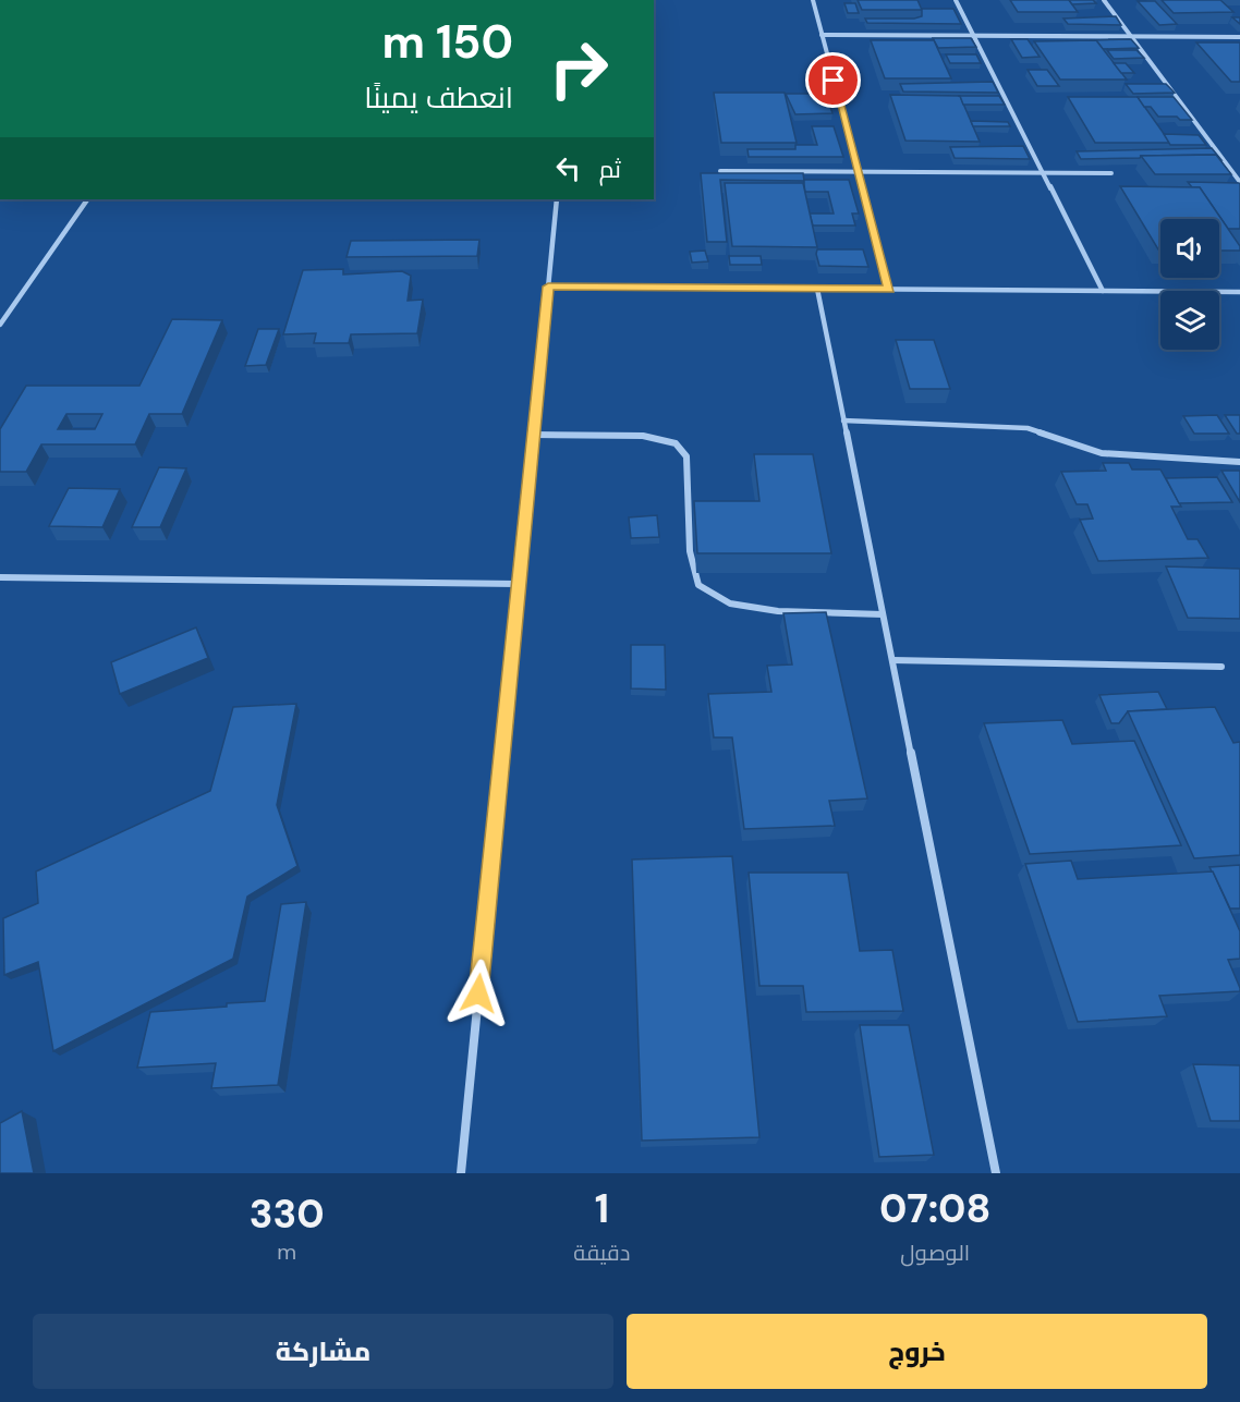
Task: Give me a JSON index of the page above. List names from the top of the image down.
{
  "page": {
    "turn": ["150 m", "انعطف يمينًا"],
    "then": "ثم",
    "eta": [
      "07:08",
      "الوصول",
      "1",
      "دقيقة",
      "330",
      "m"
    ],
    "buttons": ["خروج", "مشاركة"]
  }
}
